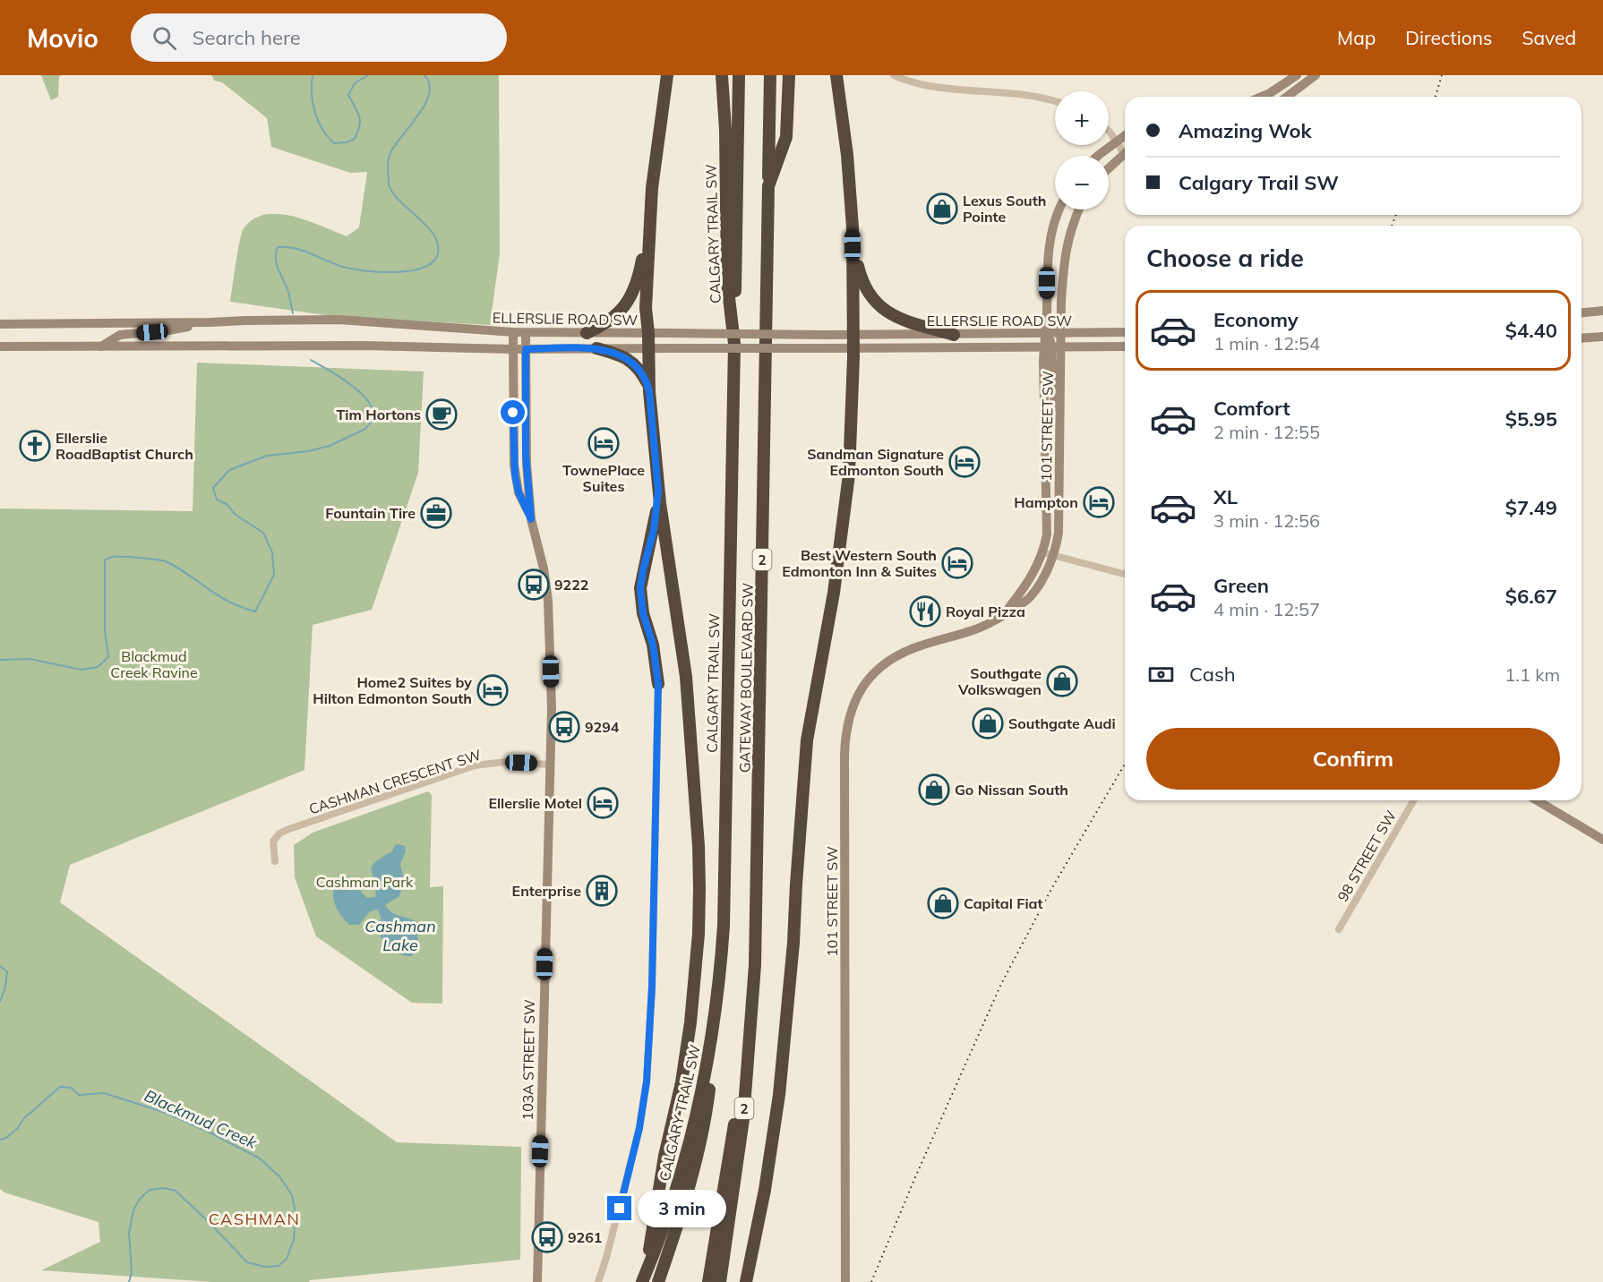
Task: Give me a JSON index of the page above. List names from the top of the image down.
{
  "streets": {
    "highway": ["CALGARY TRAIL SW", "2", "GATEWAY BOULEVARD SW"],
    "street": [
      "ELLERSLIE ROAD SW",
      "101 STREET SW",
      "CASHMAN CRESCENT SW",
      "98 STREET SW",
      "103A STREET SW"
    ]
  },
  "crossings": [
    ["ELLERSLIE ROAD SW", "101 STREET SW"],
    ["ELLERSLIE ROAD SW", "103A STREET SW"],
    ["CASHMAN CRESCENT SW", "103A STREET SW"]
  ],
  "districts": ["CASHMAN"],
  "water": ["Cashman Lake", "Blackmud Creek"],
  "parks": ["Blackmud Creek Ravine", "Cashman Park"],
  "places": {
    "shop": [
      "Lexus South Pointe",
      "Southgate Volkswagen",
      "Southgate Audi",
      "Go Nissan South",
      "Capital Fiat"
    ],
    "cafe": ["Tim Hortons"],
    "hotel": [
      "TownePlace Suites",
      "Sandman Signature Edmonton South",
      "Hampton",
      "Best Western South Edmonton Inn & Suites",
      "Home2 Suites by Hilton Edmonton South",
      "Ellerslie Motel"
    ],
    "church": ["Ellerslie RoadBaptist Church"],
    "office": ["Fountain Tire"],
    "bus stop": ["9222", "9294", "9261"],
    "restaurant": ["Royal Pizza"],
    "building": ["Enterprise"]
  },
  "page": {
    "header": "Movio",
    "search": "Search here",
    "nav": ["Map", "Directions", "Saved"],
    "map_buttons": ["+", "−"],
    "banner": ["Amazing Wok", "Calgary Trail SW"],
    "heading": "Choose a ride",
    "list": [
      {
        "name": "Economy",
        "note": "1 min · 12:54",
        "value": "$4.40"
      },
      {
        "name": "Comfort",
        "note": "2 min · 12:55",
        "value": "$5.95"
      },
      {
        "name": "XL",
        "note": "3 min · 12:56",
        "value": "$7.49"
      },
      {
        "name": "Green",
        "note": "4 min · 12:57",
        "value": "$6.67"
      }
    ],
    "pay": ["Cash", "1.1 km"],
    "buttons": "Confirm",
    "bubble": "3 min"
  }
}
